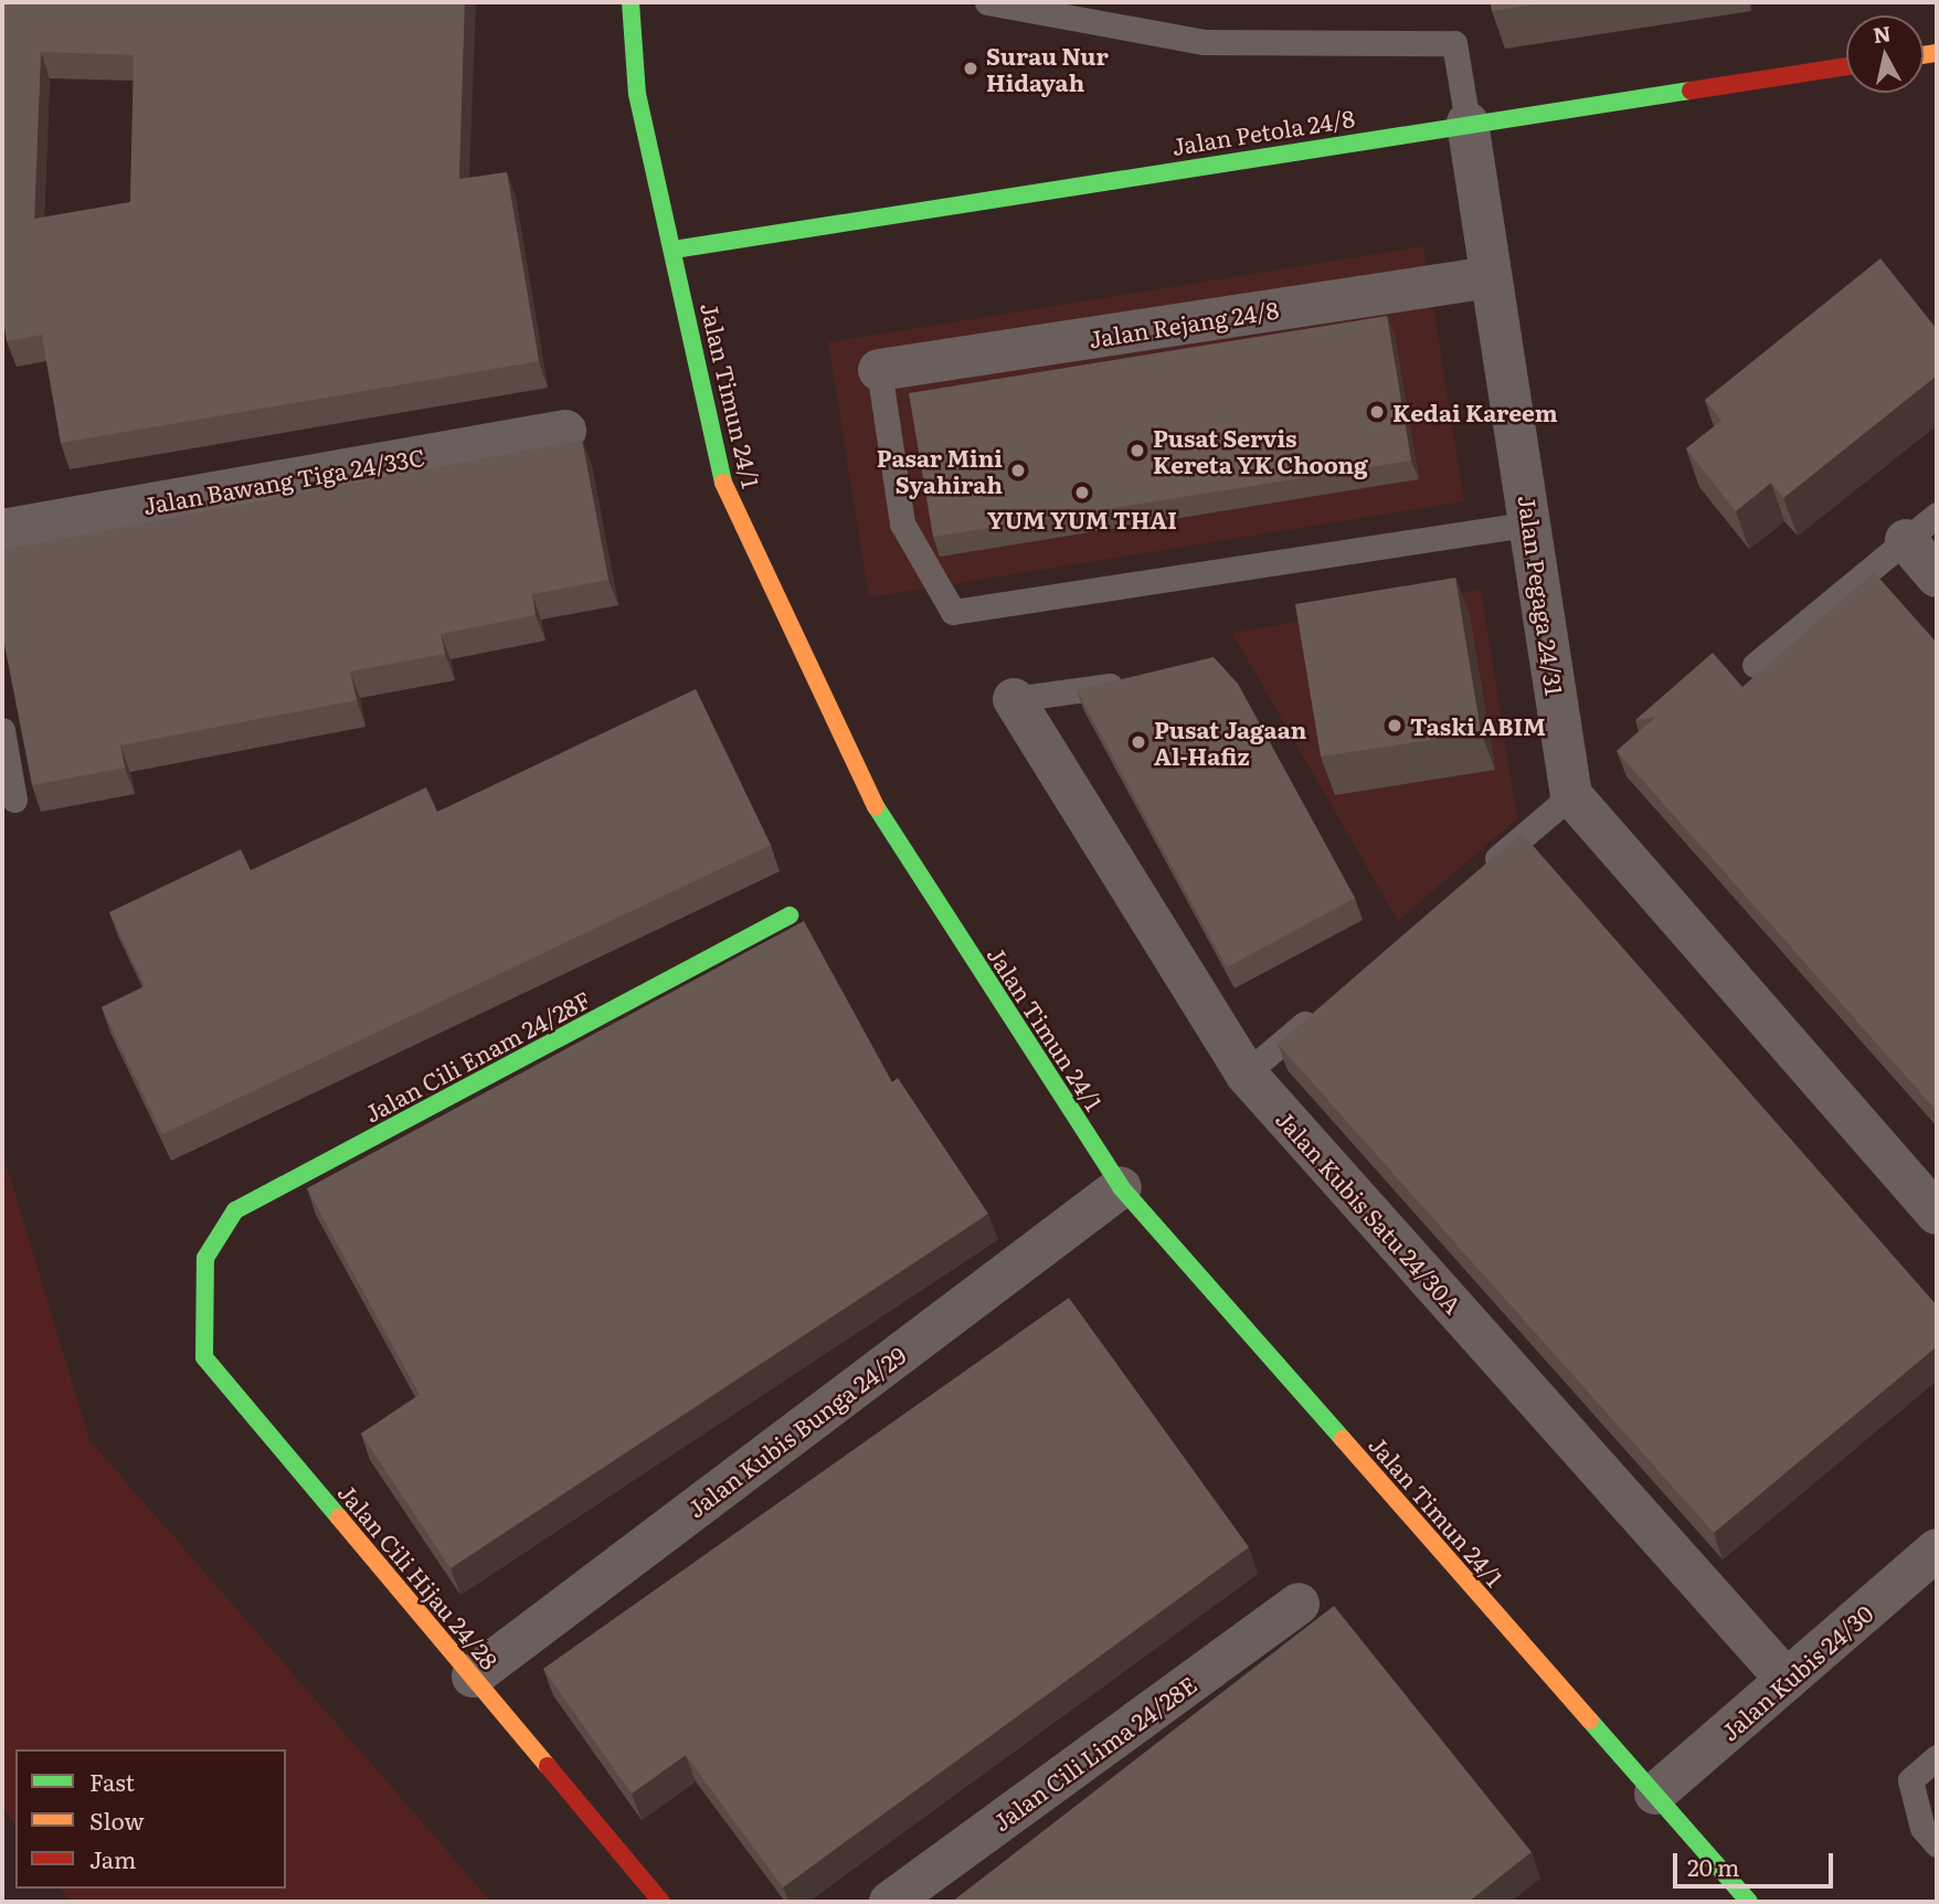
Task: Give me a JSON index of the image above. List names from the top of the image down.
{
  "streets": {
    "street": [
      "Jalan Petola 24/8",
      "Jalan Rejang 24/8",
      "Jalan Timun 24/1",
      "Jalan Bawang Tiga 24/33C",
      "Jalan Pegaga 24/31",
      "Jalan Cili Enam 24/28F",
      "Jalan Kubis Satu 24/30A",
      "Jalan Kubis Bunga 24/29",
      "Jalan Cili Hijau 24/28",
      "Jalan Kubis 24/30",
      "Jalan Cili Lima 24/28E"
    ]
  },
  "crossings": [
    ["Jalan Petola 24/8", "Jalan Timun 24/1"],
    ["Jalan Petola 24/8", "Jalan Pegaga 24/31"],
    ["Jalan Rejang 24/8", "Jalan Pegaga 24/31"],
    ["Jalan Timun 24/1", "Jalan Kubis Bunga 24/29"],
    ["Jalan Timun 24/1", "Jalan Kubis 24/30"],
    ["Jalan Cili Enam 24/28F", "Jalan Cili Hijau 24/28"],
    ["Jalan Kubis Satu 24/30A", "Jalan Kubis 24/30"],
    ["Jalan Kubis Bunga 24/29", "Jalan Cili Hijau 24/28"]
  ],
  "places": [
    "Surau Nur Hidayah",
    "Kedai Kareem",
    "Pusat Servis Kereta YK Choong",
    "Pasar Mini Syahirah",
    "YUM YUM THAI",
    "Taski ABIM",
    "Pusat Jagaan Al-Hafiz"
  ],
  "legend": ["Fast", "Slow", "Jam"],
  "scale_bar": "20 m",
  "north": "top"
}
